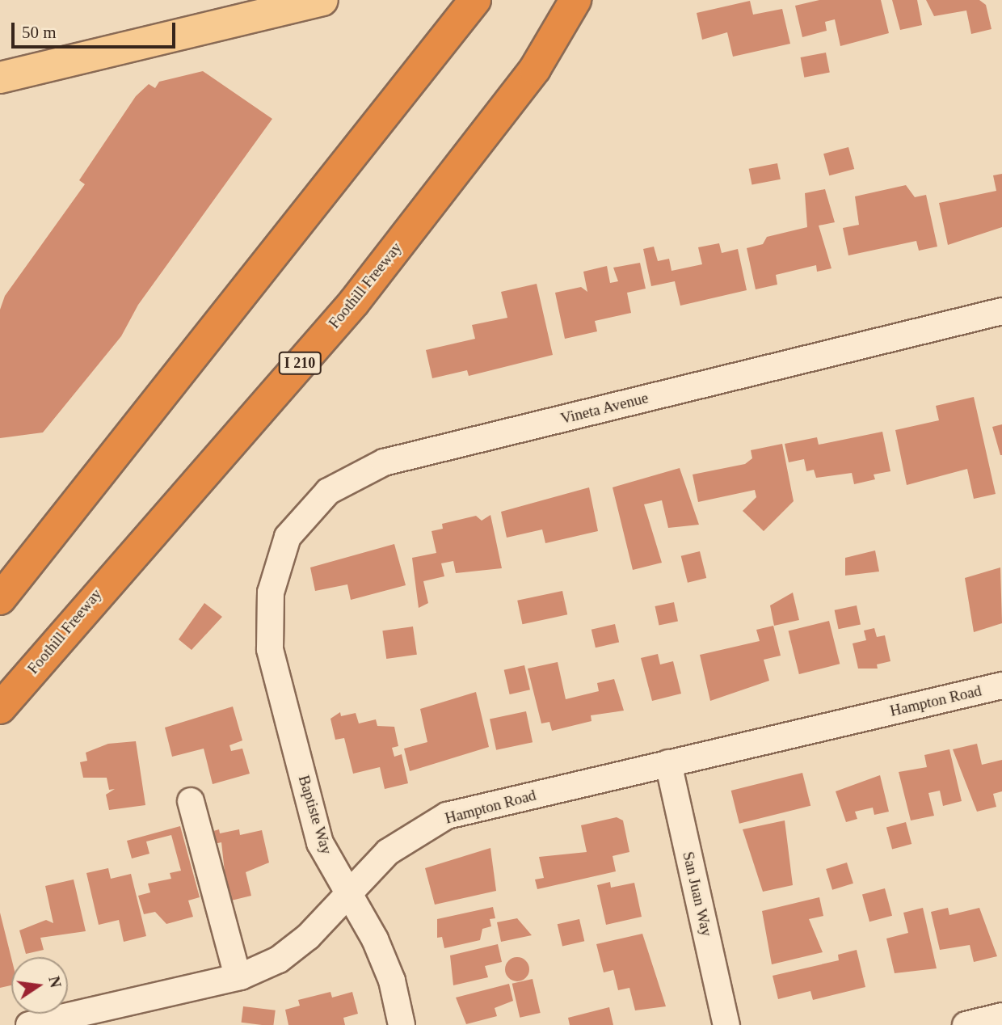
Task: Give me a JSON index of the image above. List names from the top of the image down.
{
  "streets": {
    "highway": ["Foothill Freeway", "I 210"],
    "street": [
      "Vineta Avenue",
      "Hampton Road",
      "Baptiste Way",
      "San Juan Way"
    ]
  },
  "crossings": [
    ["Vineta Avenue", "Baptiste Way"],
    ["Hampton Road", "Baptiste Way"],
    ["Hampton Road", "San Juan Way"]
  ],
  "scale_bar": "50 m",
  "north": "right"
}
